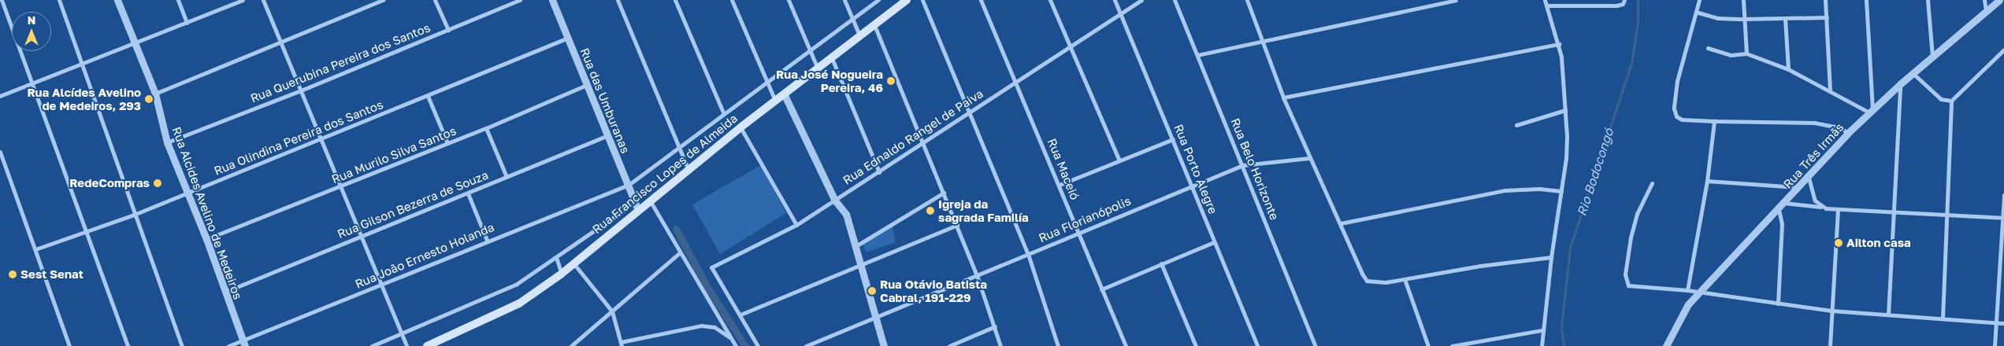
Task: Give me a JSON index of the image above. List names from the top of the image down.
{
  "streets": {
    "main road": ["Rua Francisco Lopes de Almeida"],
    "street": [
      "Rua Querubina Pereira dos Santos",
      "Rua das Umburanas",
      "Rua Ednaldo Rangel de Paiva",
      "Rua Olindina Pereira dos Santos",
      "Rua Murilo Silva Santos",
      "Rua Três Irmãs",
      "Rua Maceió",
      "Rua Porto Alegre",
      "Rua Belo Horizonte",
      "Rua Gilson Bezerra de Souza",
      "Rua Alcides Avelino de Medeiros",
      "Rua Florianópolis",
      "Rua João Ernesto Holanda"
    ]
  },
  "crossings": [
    ["Rua Querubina Pereira dos Santos", "Rua Alcides Avelino de Medeiros"],
    ["Rua das Umburanas", "Rua Olindina Pereira dos Santos"],
    ["Rua das Umburanas", "Rua Murilo Silva Santos"],
    ["Rua das Umburanas", "Rua Francisco Lopes de Almeida"],
    ["Rua das Umburanas", "Rua Gilson Bezerra de Souza"],
    ["Rua das Umburanas", "Rua João Ernesto Holanda"],
    ["Rua Ednaldo Rangel de Paiva", "Rua Maceió"],
    ["Rua Ednaldo Rangel de Paiva", "Rua Porto Alegre"],
    ["Rua Olindina Pereira dos Santos", "Rua Alcides Avelino de Medeiros"],
    ["Rua Murilo Silva Santos", "Rua Alcides Avelino de Medeiros"],
    ["Rua Maceió", "Rua Florianópolis"],
    ["Rua Porto Alegre", "Rua Florianópolis"],
    ["Rua Belo Horizonte", "Rua Florianópolis"],
    ["Rua Gilson Bezerra de Souza", "Rua Alcides Avelino de Medeiros"],
    ["Rua Alcides Avelino de Medeiros", "Rua João Ernesto Holanda"]
  ],
  "water": ["Rio Bodocongó"],
  "places": [
    "Rua José Nogueira Pereira, 46",
    "Rua Alcídes Avelino de Medeiros, 293",
    "RedeCompras",
    "Igreja da sagrada Familía",
    "Ailton casa",
    "Sest Senat",
    "Rua Otávio Batista Cabral, 191-229"
  ],
  "north": "top"
}
